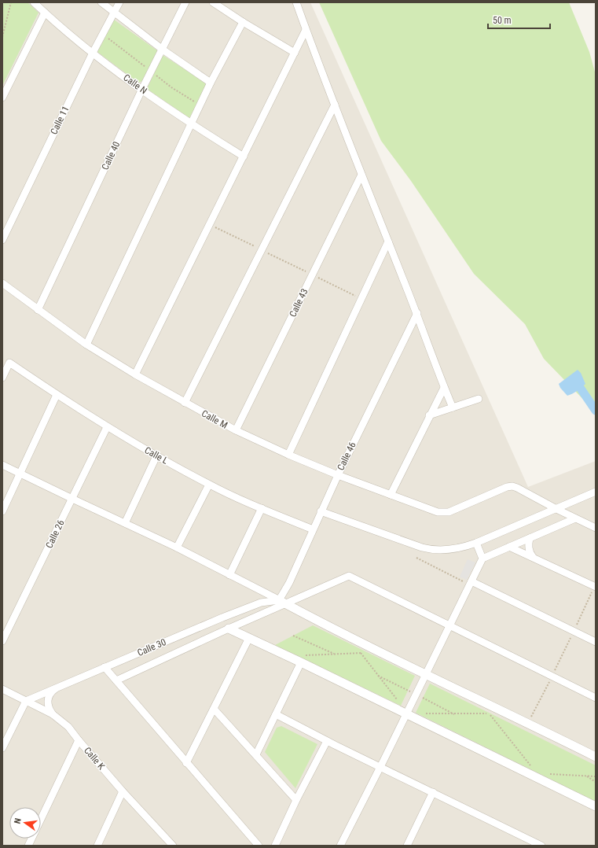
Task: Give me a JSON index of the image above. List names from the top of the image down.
{
  "streets": {
    "street": [
      "Calle N",
      "Calle 11",
      "Calle 40",
      "Calle 43",
      "Calle M",
      "Calle L",
      "Calle 46",
      "Calle 26",
      "Calle 30",
      "Calle K"
    ]
  },
  "crossings": [
    ["Calle N", "Calle 11"],
    ["Calle N", "Calle 40"],
    ["Calle 40", "Calle M"],
    ["Calle 43", "Calle M"],
    ["Calle M", "Calle 46"],
    ["Calle L", "Calle 46"],
    ["Calle L", "Calle 26"],
    ["Calle 46", "Calle 30"],
    ["Calle 30", "Calle K"]
  ],
  "scale_bar": "50 m",
  "north": "left"
}
